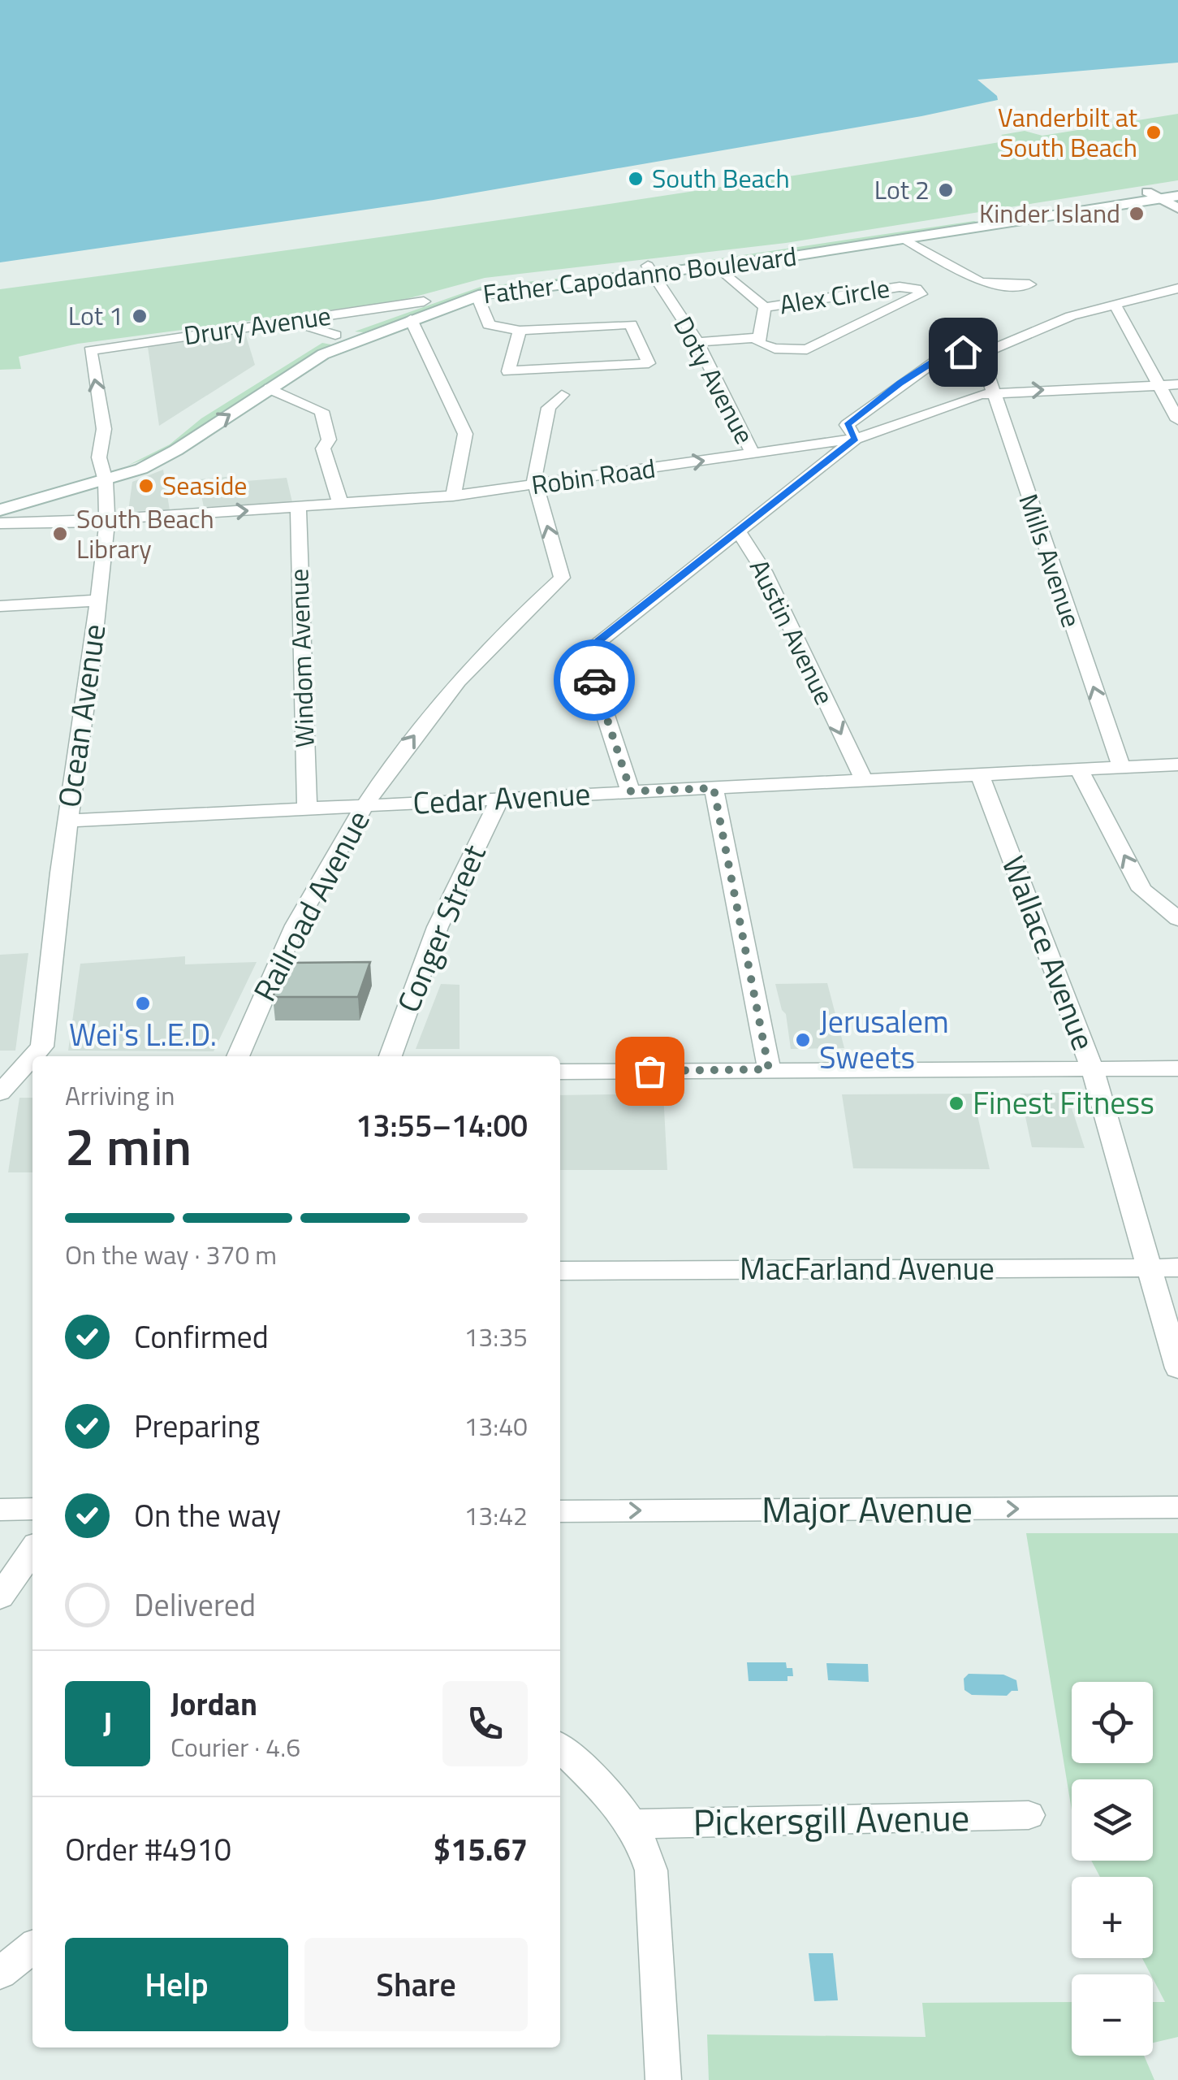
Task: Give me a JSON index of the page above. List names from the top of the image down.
{
  "streets": {
    "main road": ["Father Capodanno Boulevard"],
    "street": [
      "Alex Circle",
      "Drury Avenue",
      "Doty Avenue",
      "Robin Road",
      "Mills Avenue",
      "Austin Avenue",
      "Windom Avenue",
      "Ocean Avenue",
      "Cedar Avenue",
      "Railroad Avenue",
      "Conger Street",
      "Wallace Avenue",
      "MacFarland Avenue",
      "Major Avenue",
      "Pickersgill Avenue"
    ]
  },
  "crossings": [
    ["Father Capodanno Boulevard", "Alex Circle"],
    ["Father Capodanno Boulevard", "Drury Avenue"],
    ["Father Capodanno Boulevard", "Doty Avenue"],
    ["Father Capodanno Boulevard", "Ocean Avenue"],
    ["Alex Circle", "Doty Avenue"],
    ["Drury Avenue", "Ocean Avenue"],
    ["Doty Avenue", "Robin Road"],
    ["Robin Road", "Mills Avenue"],
    ["Robin Road", "Austin Avenue"],
    ["Robin Road", "Windom Avenue"],
    ["Robin Road", "Ocean Avenue"],
    ["Robin Road", "Railroad Avenue"],
    ["Mills Avenue", "Cedar Avenue"],
    ["Austin Avenue", "Cedar Avenue"],
    ["Windom Avenue", "Cedar Avenue"],
    ["Ocean Avenue", "Cedar Avenue"],
    ["Cedar Avenue", "Railroad Avenue"],
    ["Cedar Avenue", "Conger Street"],
    ["Cedar Avenue", "Wallace Avenue"],
    ["Wallace Avenue", "MacFarland Avenue"]
  ],
  "one_way": [
    "Mills Avenue",
    "Austin Avenue",
    "Railroad Avenue",
    "Major Avenue"
  ],
  "places": [
    "Vanderbilt at South Beach",
    "South Beach",
    "Lot 2",
    "Kinder Island",
    "Lot 1",
    "Seaside",
    "South Beach Library",
    "Wei's L.E.D.",
    "Jerusalem Sweets",
    "Finest Fitness"
  ],
  "page": {
    "heading": ["2 min", "Arriving in", "13:55–14:00"],
    "panel": [
      "Jordan",
      "Courier · 4.6",
      "Order #4910",
      "$15.67"
    ],
    "bar": "On the way · 370 m",
    "list": [
      ["Confirmed", "13:35"],
      ["Preparing", "13:40"],
      ["On the way", "13:42"],
      "Delivered"
    ],
    "round": "J",
    "map_buttons": ["+", "−"],
    "buttons": ["Help", "Share"]
  }
}
